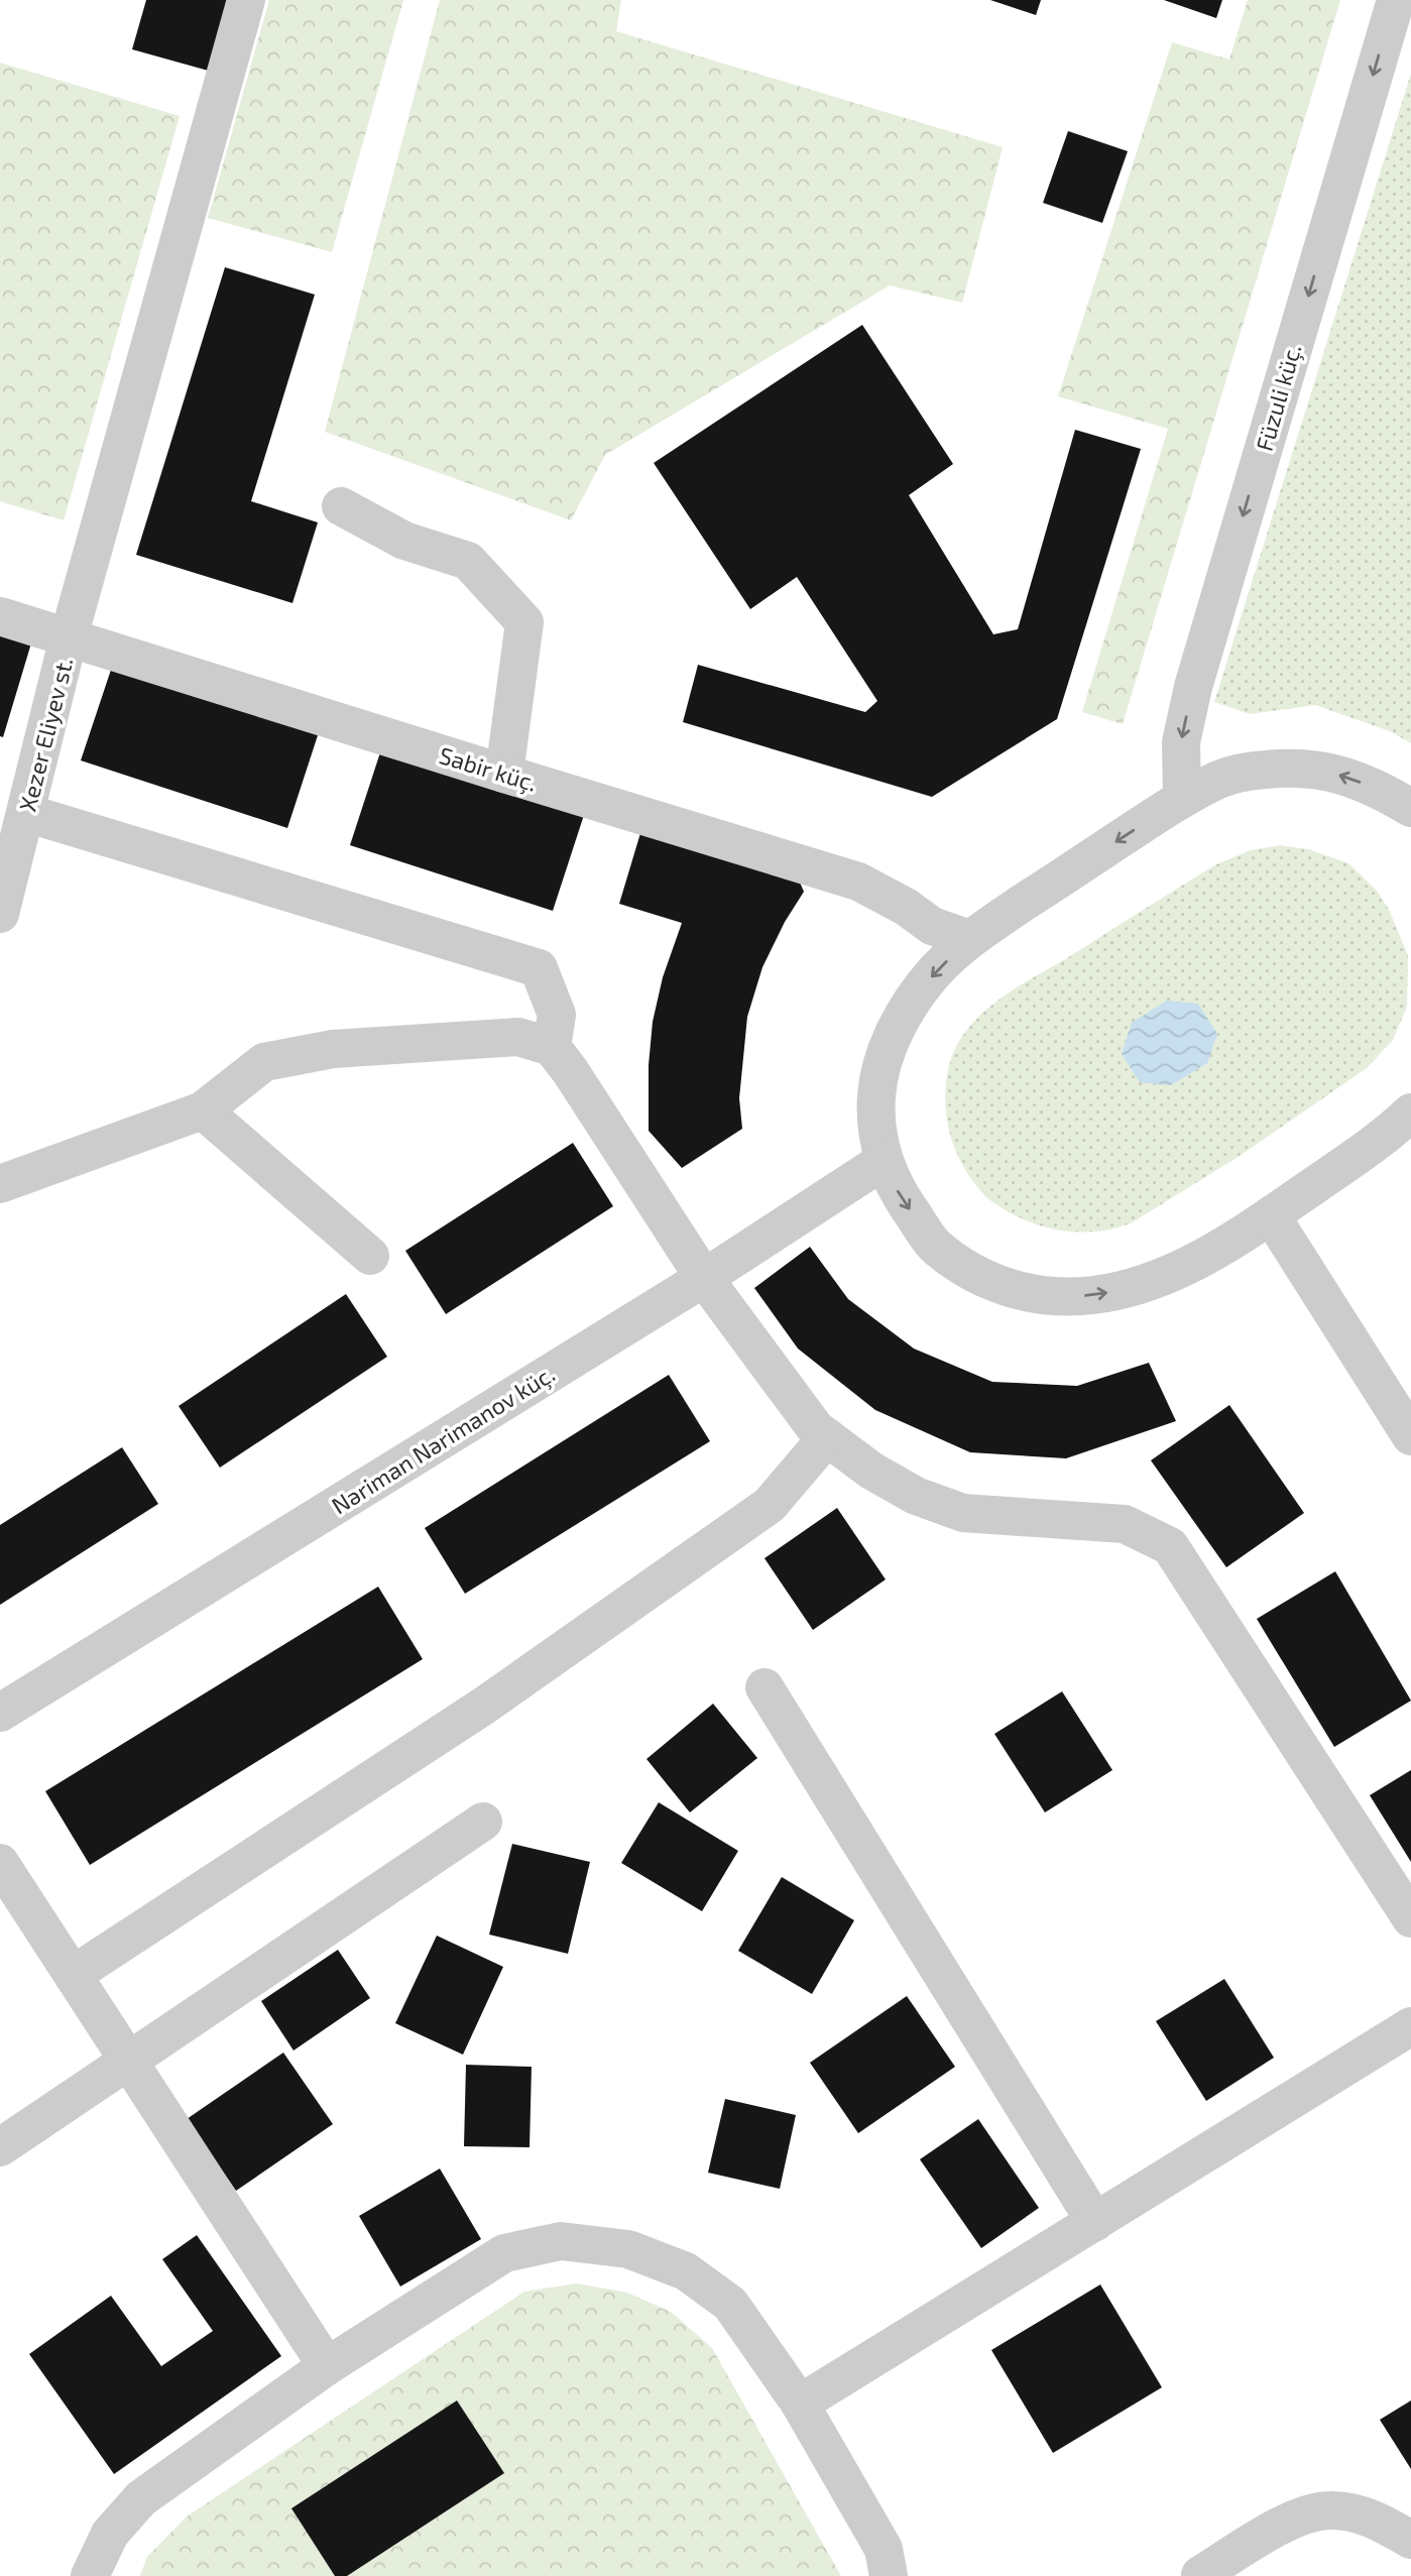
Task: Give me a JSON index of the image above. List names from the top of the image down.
{
  "streets": {
    "street": [
      "Füzuli küç.",
      "Xezer Eliyev st.",
      "Sabir küç.",
      "Nəriman Nərimanov küç."
    ]
  },
  "crossings": [
    ["Xezer Eliyev st.", "Sabir küç."]
  ],
  "one_way": ["Füzuli küç."]
}
